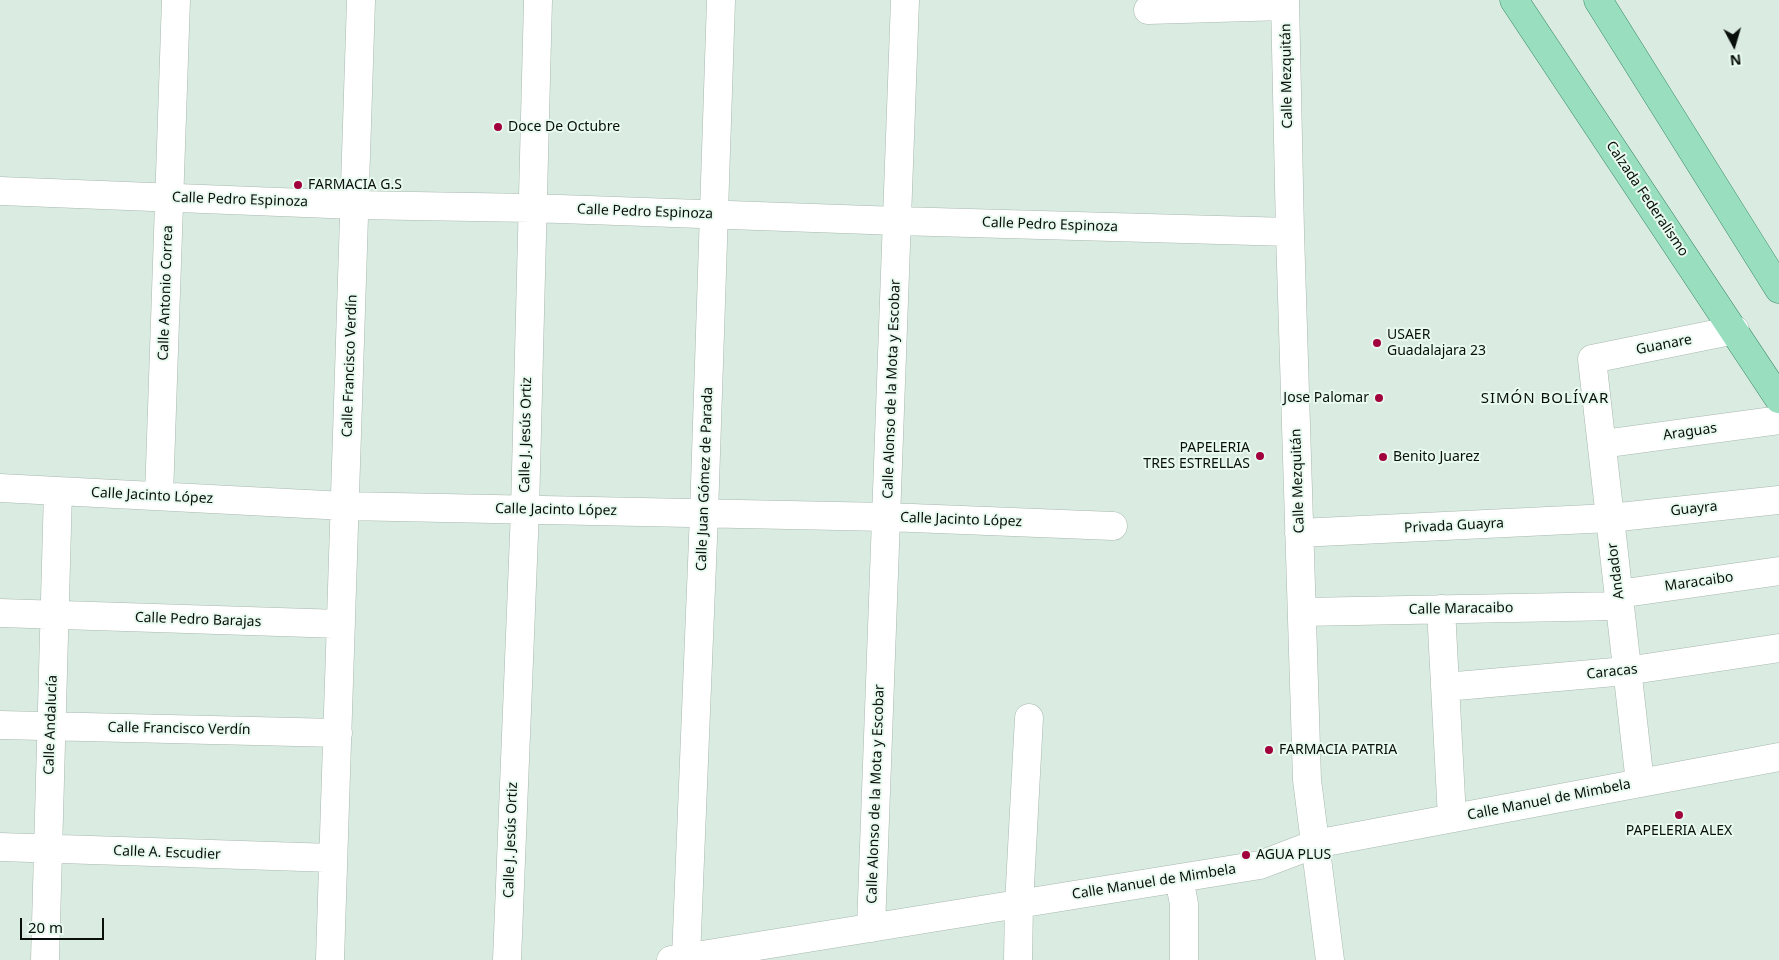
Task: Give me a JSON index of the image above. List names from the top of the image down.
{
  "streets": {
    "main road": ["Calzada Federalismo"],
    "street": [
      "Calle Mezquitán",
      "Calle Pedro Espinoza",
      "Calle Antonio Correa",
      "Guanare",
      "Calle Francisco Verdín",
      "Calle Alonso de la Mota y Escobar",
      "Araguas",
      "Calle J. Jesús Ortiz",
      "Calle Juan Gómez de Parada",
      "Calle Jacinto López",
      "Guayra",
      "Privada Guayra",
      "Andador",
      "Maracaibo",
      "Calle Maracaibo",
      "Calle Pedro Barajas",
      "Caracas",
      "Calle Andalucía",
      "Calle Manuel de Mimbela",
      "Calle A. Escudier"
    ]
  },
  "crossings": [
    ["Calle Mezquitán", "Calle Pedro Espinoza"],
    ["Calle Mezquitán", "Privada Guayra"],
    ["Calle Mezquitán", "Calle Maracaibo"],
    ["Calle Mezquitán", "Calle Manuel de Mimbela"],
    ["Calzada Federalismo", "Guanare"],
    ["Calle Pedro Espinoza", "Calle Antonio Correa"],
    ["Calle Pedro Espinoza", "Calle Francisco Verdín"],
    ["Calle Pedro Espinoza", "Calle Alonso de la Mota y Escobar"],
    ["Calle Pedro Espinoza", "Calle J. Jesús Ortiz"],
    ["Calle Pedro Espinoza", "Calle Juan Gómez de Parada"],
    ["Calle Antonio Correa", "Calle Jacinto López"],
    ["Guanare", "Andador"],
    ["Calle Francisco Verdín", "Calle Jacinto López"],
    ["Calle Francisco Verdín", "Calle Pedro Barajas"],
    ["Calle Francisco Verdín", "Calle Andalucía"],
    ["Calle Francisco Verdín", "Calle A. Escudier"],
    ["Calle Alonso de la Mota y Escobar", "Calle Jacinto López"],
    ["Calle Alonso de la Mota y Escobar", "Calle Manuel de Mimbela"],
    ["Araguas", "Andador"],
    ["Calle J. Jesús Ortiz", "Calle Jacinto López"],
    ["Calle Juan Gómez de Parada", "Calle Jacinto López"],
    ["Calle Juan Gómez de Parada", "Calle Manuel de Mimbela"],
    ["Calle Jacinto López", "Calle Andalucía"],
    ["Guayra", "Privada Guayra"],
    ["Guayra", "Andador"],
    ["Privada Guayra", "Andador"],
    ["Andador", "Maracaibo"],
    ["Andador", "Calle Maracaibo"],
    ["Andador", "Caracas"],
    ["Andador", "Calle Manuel de Mimbela"],
    ["Maracaibo", "Calle Maracaibo"],
    ["Calle Pedro Barajas", "Calle Andalucía"],
    ["Calle Andalucía", "Calle A. Escudier"]
  ],
  "districts": ["SIMÓN BOLÍVAR"],
  "places": [
    "Doce De Octubre",
    "FARMACIA G.S",
    "USAER Guadalajara 23",
    "Jose Palomar",
    "PAPELERIA TRES ESTRELLAS",
    "Benito Juarez",
    "FARMACIA PATRIA",
    "PAPELERIA ALEX",
    "AGUA PLUS"
  ],
  "scale_bar": "20 m",
  "north": "bottom"
}
